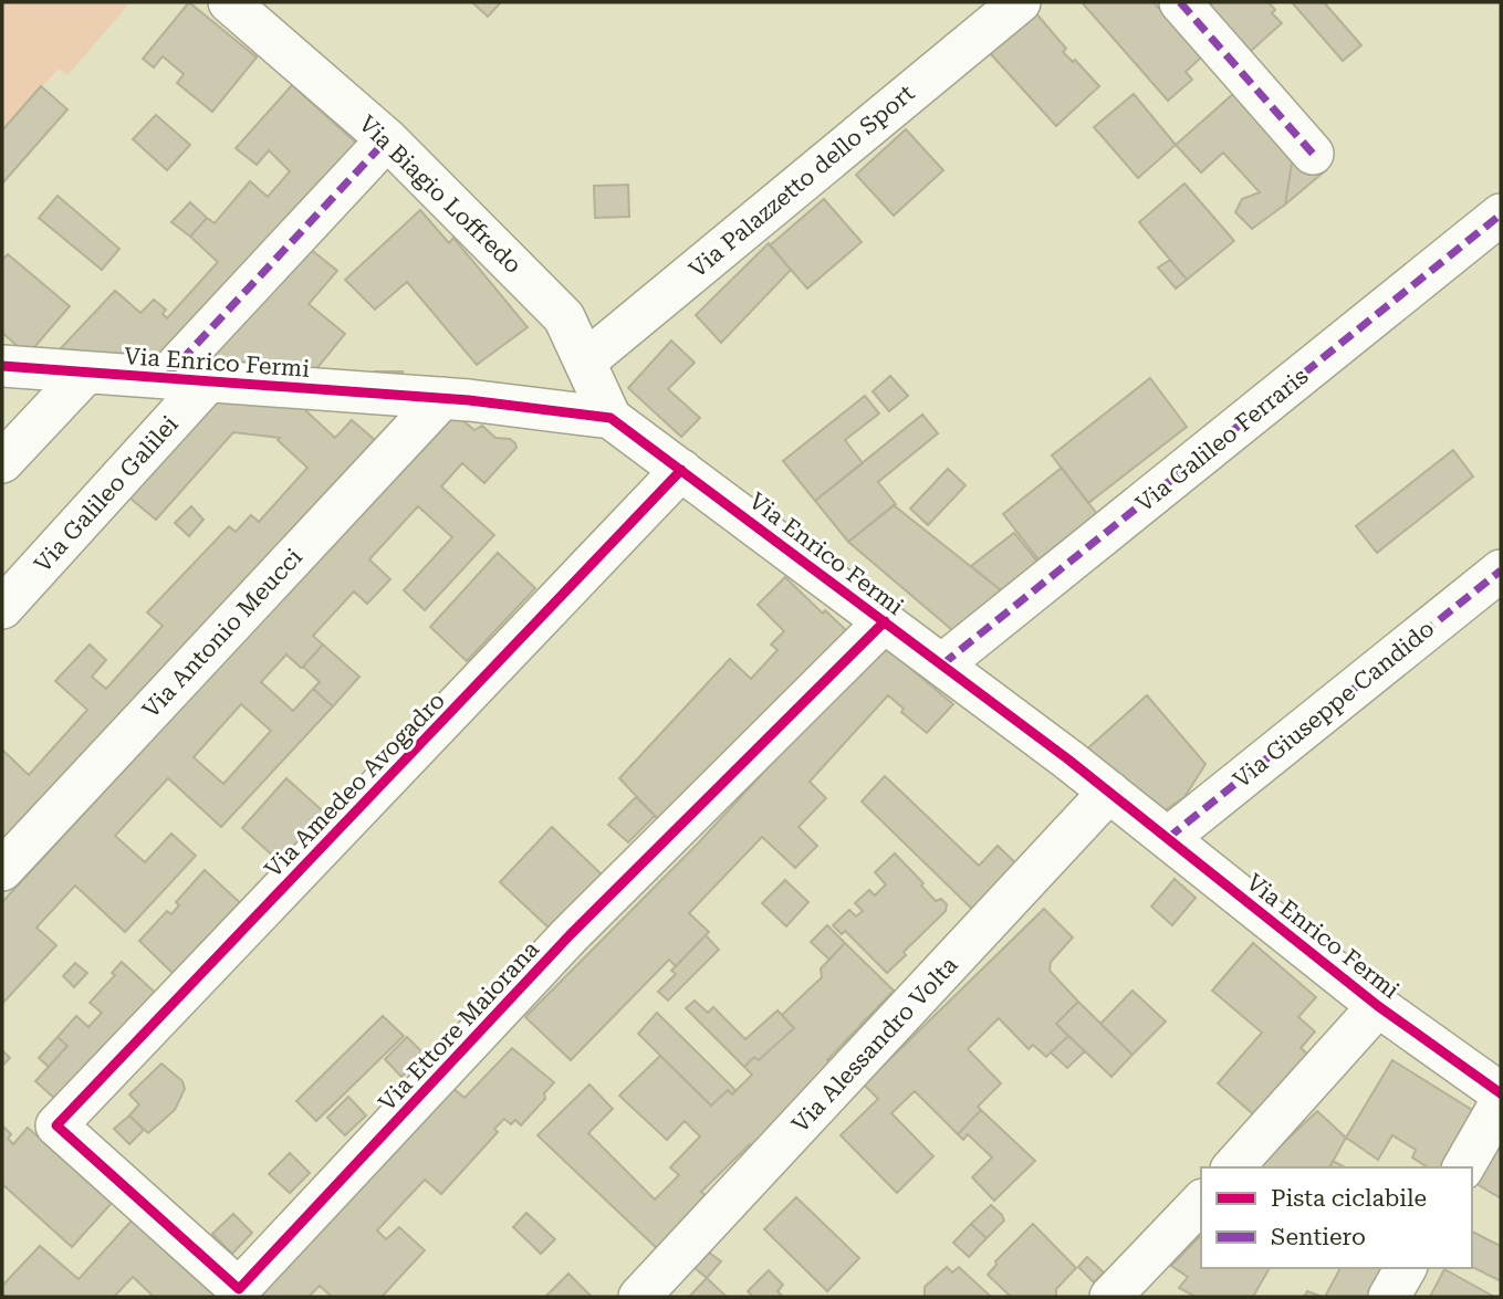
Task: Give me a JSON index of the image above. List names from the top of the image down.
{
  "streets": {
    "street": [
      "Via Palazzetto dello Sport",
      "Via Biagio Loffredo",
      "Via Enrico Fermi",
      "Via Galileo Ferraris",
      "Via Galileo Galilei",
      "Via Antonio Meucci",
      "Via Giuseppe Candido",
      "Via Amedeo Avogadro",
      "Via Ettore Maiorana",
      "Via Alessandro Volta"
    ]
  },
  "crossings": [
    ["Via Palazzetto dello Sport", "Via Biagio Loffredo"],
    ["Via Biagio Loffredo", "Via Enrico Fermi"],
    ["Via Enrico Fermi", "Via Galileo Ferraris"],
    ["Via Enrico Fermi", "Via Galileo Galilei"],
    ["Via Enrico Fermi", "Via Antonio Meucci"],
    ["Via Enrico Fermi", "Via Giuseppe Candido"],
    ["Via Enrico Fermi", "Via Amedeo Avogadro"],
    ["Via Enrico Fermi", "Via Ettore Maiorana"],
    ["Via Enrico Fermi", "Via Alessandro Volta"],
    ["Via Amedeo Avogadro", "Via Ettore Maiorana"]
  ],
  "legend": ["Pista ciclabile", "Sentiero"]
}
